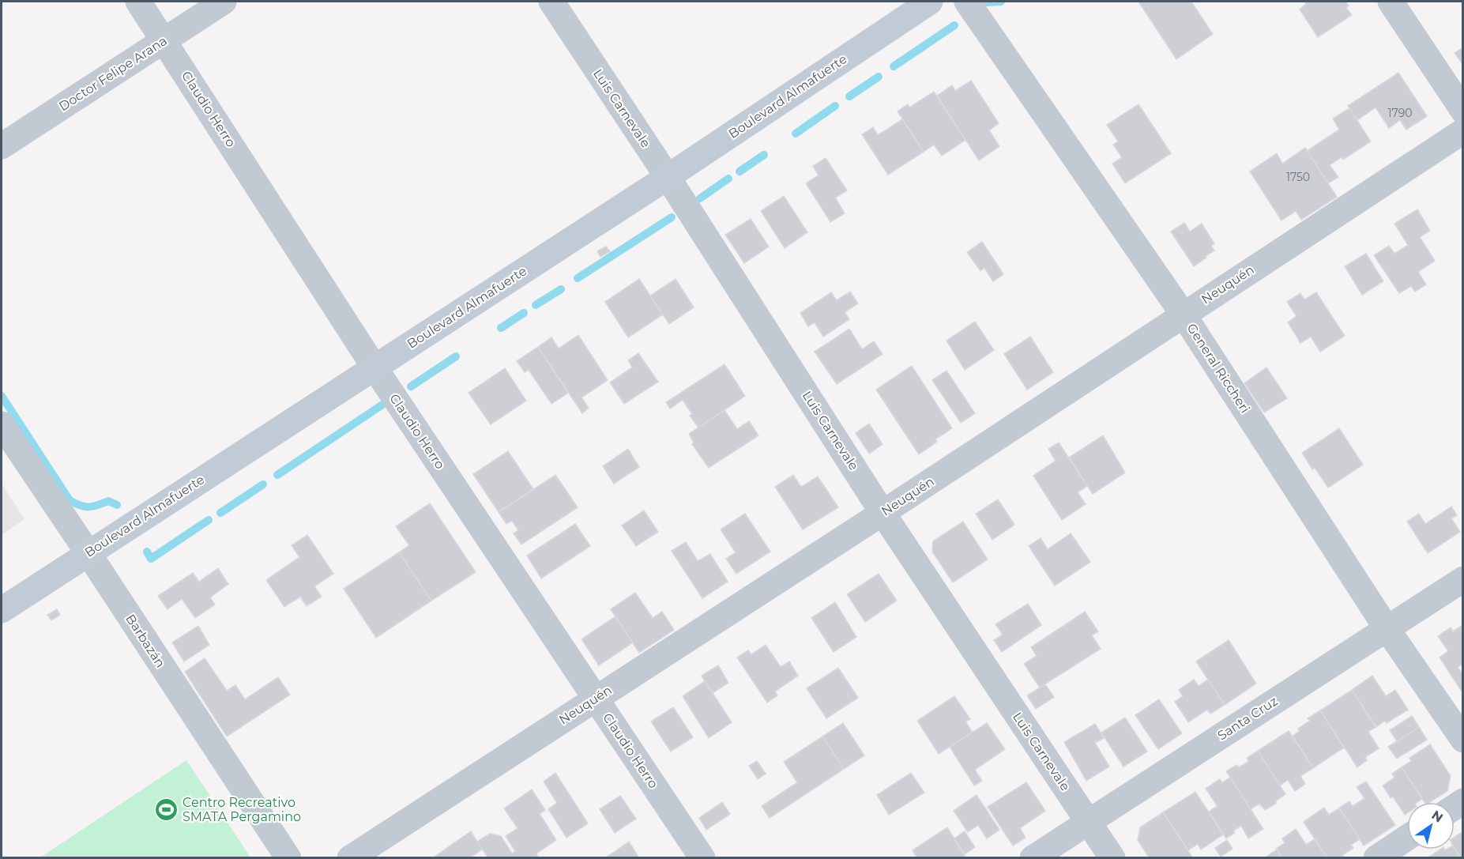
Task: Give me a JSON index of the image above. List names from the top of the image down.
{
  "streets": {
    "main road": ["Boulevard Almafuerte"],
    "street": [
      "Doctor Felipe Arana",
      "Luis Carnevale",
      "Claudio Herro",
      "Neuquén",
      "General Riccheri",
      "Barbazán",
      "Santa Cruz"
    ]
  },
  "crossings": [
    ["Doctor Felipe Arana", "Claudio Herro"],
    ["Boulevard Almafuerte", "Luis Carnevale"],
    ["Boulevard Almafuerte", "Claudio Herro"],
    ["Boulevard Almafuerte", "Barbazán"],
    ["Luis Carnevale", "Neuquén"],
    ["Luis Carnevale", "Santa Cruz"],
    ["Claudio Herro", "Neuquén"],
    ["Neuquén", "General Riccheri"],
    ["General Riccheri", "Santa Cruz"]
  ],
  "places": {
    "sports": ["Centro Recreativo SMATA Pergamino"]
  },
  "house_numbers": ["1790", "1750"],
  "north": "top right"
}
